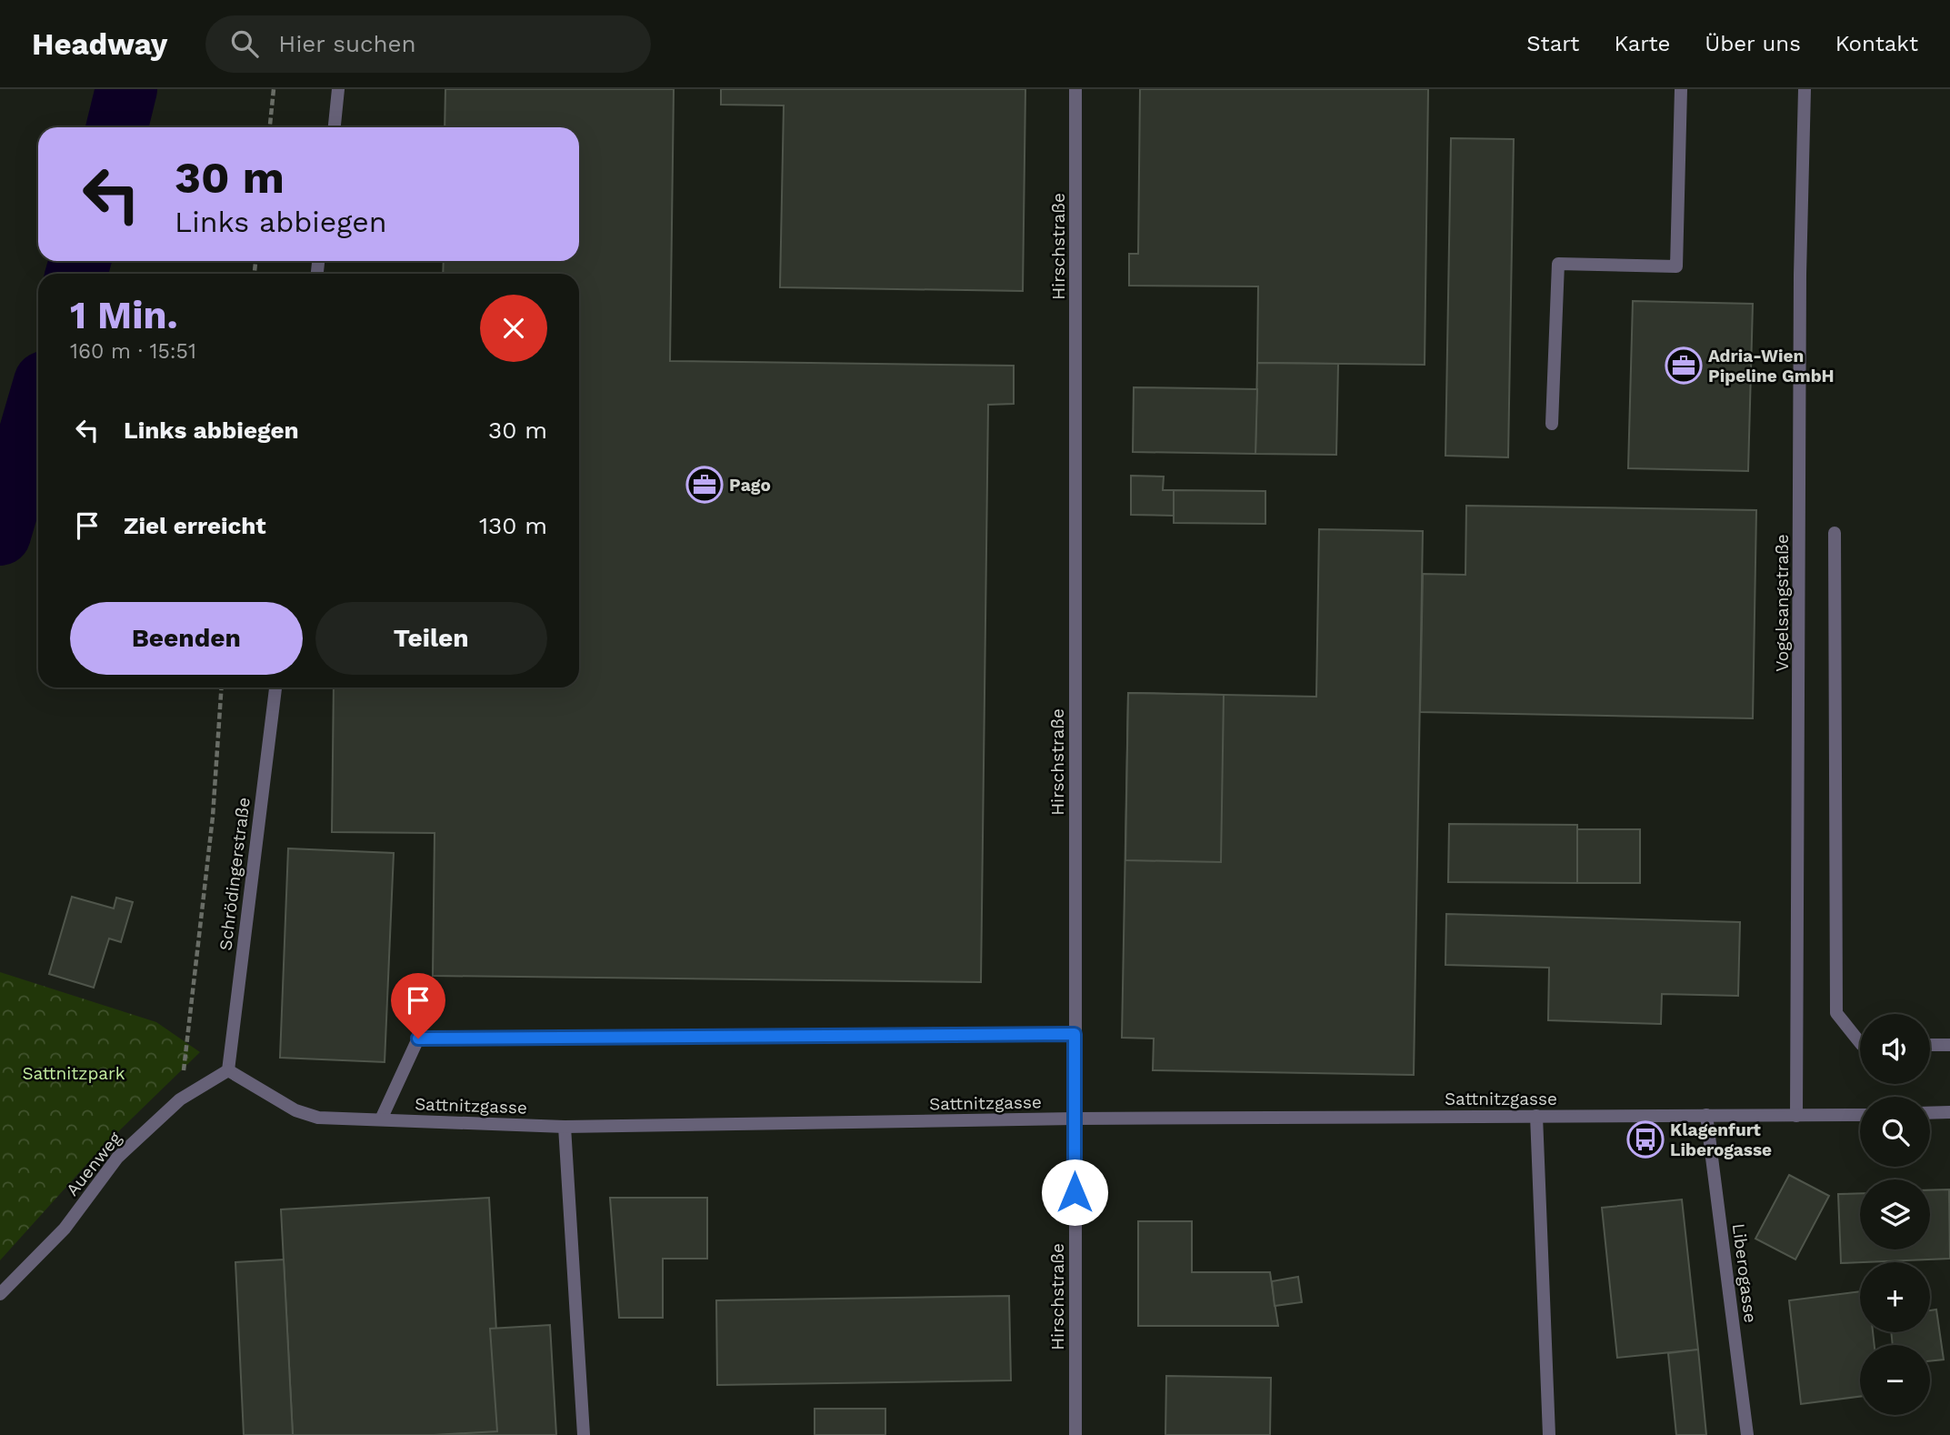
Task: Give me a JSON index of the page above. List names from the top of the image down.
{
  "streets": {
    "street": [
      "Hirschstraße",
      "Vogelsangstraße",
      "Schrödingerstraße",
      "Sattnitzgasse",
      "Auenweg",
      "Liberogasse"
    ]
  },
  "crossings": [
    ["Hirschstraße", "Sattnitzgasse"],
    ["Vogelsangstraße", "Sattnitzgasse"],
    ["Schrödingerstraße", "Sattnitzgasse"],
    ["Schrödingerstraße", "Auenweg"],
    ["Sattnitzgasse", "Auenweg"],
    ["Sattnitzgasse", "Liberogasse"]
  ],
  "parks": ["Sattnitzpark"],
  "places": {
    "office": ["Adria-Wien Pipeline GmbH", "Pago"],
    "bus stop": ["Klagenfurt Liberogasse"]
  },
  "page": {
    "header": "Headway",
    "search": "Hier suchen",
    "nav": [
      "Start",
      "Karte",
      "Über uns",
      "Kontakt"
    ],
    "turn": ["30 m", "Links abbiegen"],
    "heading": ["1 Min.", "160 m · 15:51"],
    "list": [
      {
        "name": "Links abbiegen",
        "value": "30 m"
      },
      {
        "name": "Ziel erreicht",
        "value": "130 m"
      }
    ],
    "buttons": ["Beenden", "Teilen"],
    "map_buttons": ["+", "−"]
  }
}
